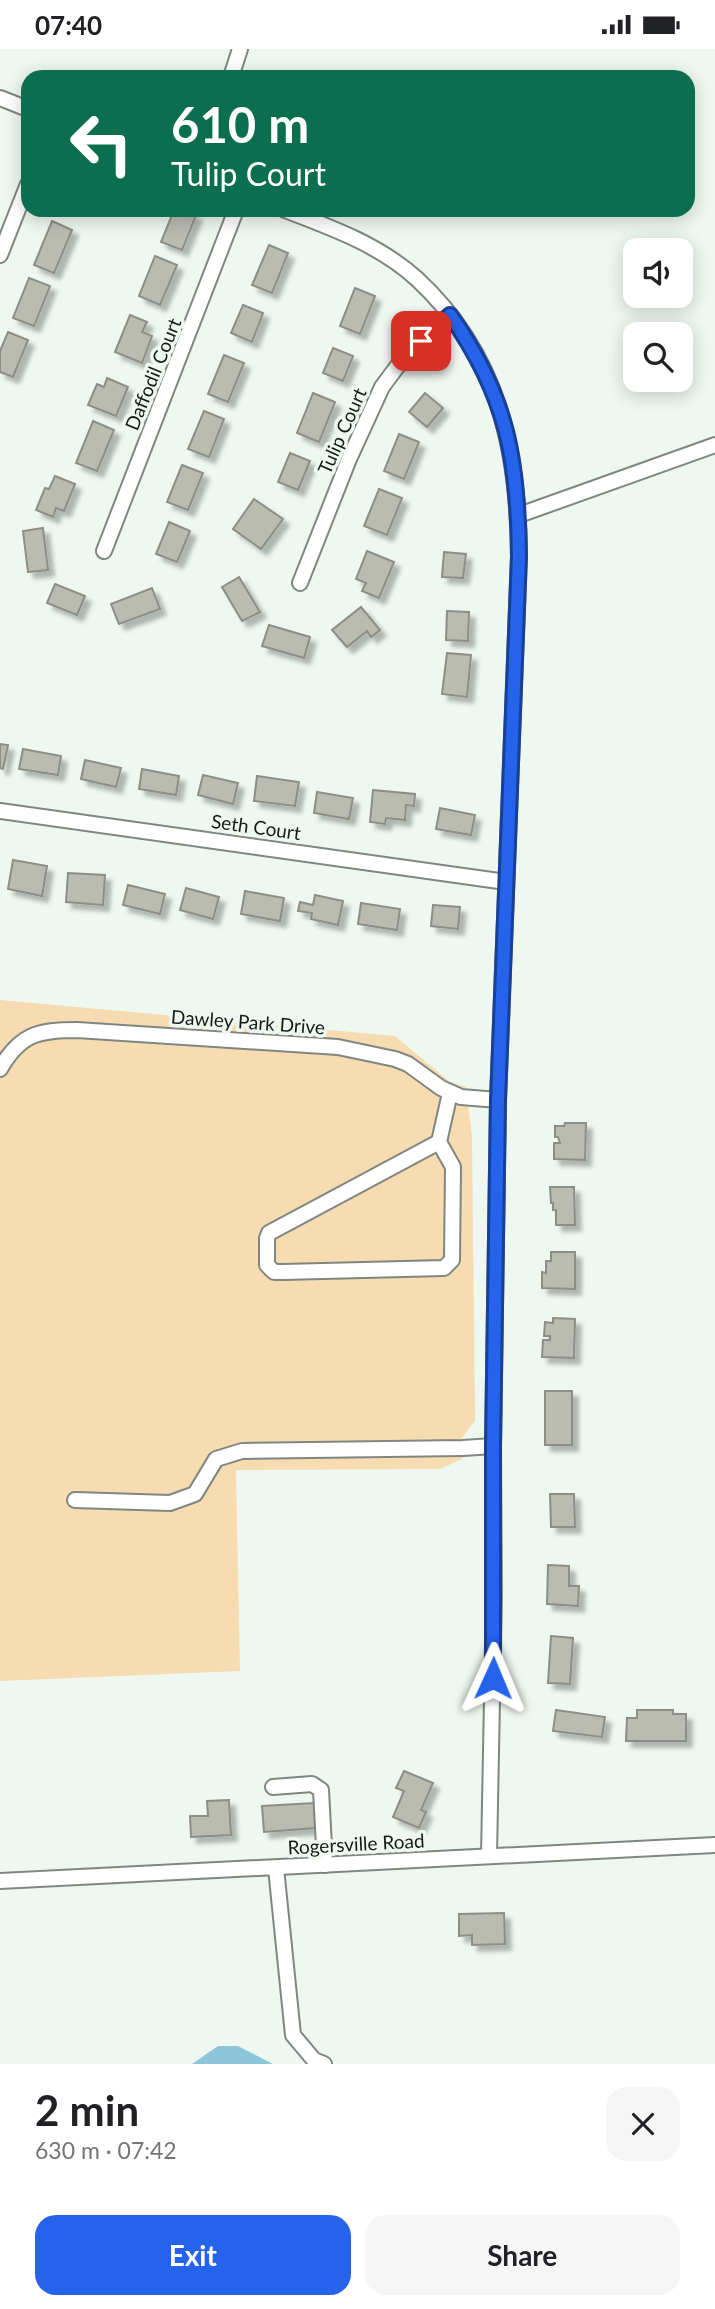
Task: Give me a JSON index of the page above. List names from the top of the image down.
{
  "streets": {
    "street": [
      "Daffodil Court",
      "Tulip Court",
      "Seth Court",
      "Dawley Park Drive",
      "Rogersville Road"
    ]
  },
  "page": {
    "status": "07:40",
    "turn": ["610 m", "Tulip Court"],
    "heading": ["2 min", "630 m · 07:42"],
    "buttons": ["Exit", "Share"]
  }
}
